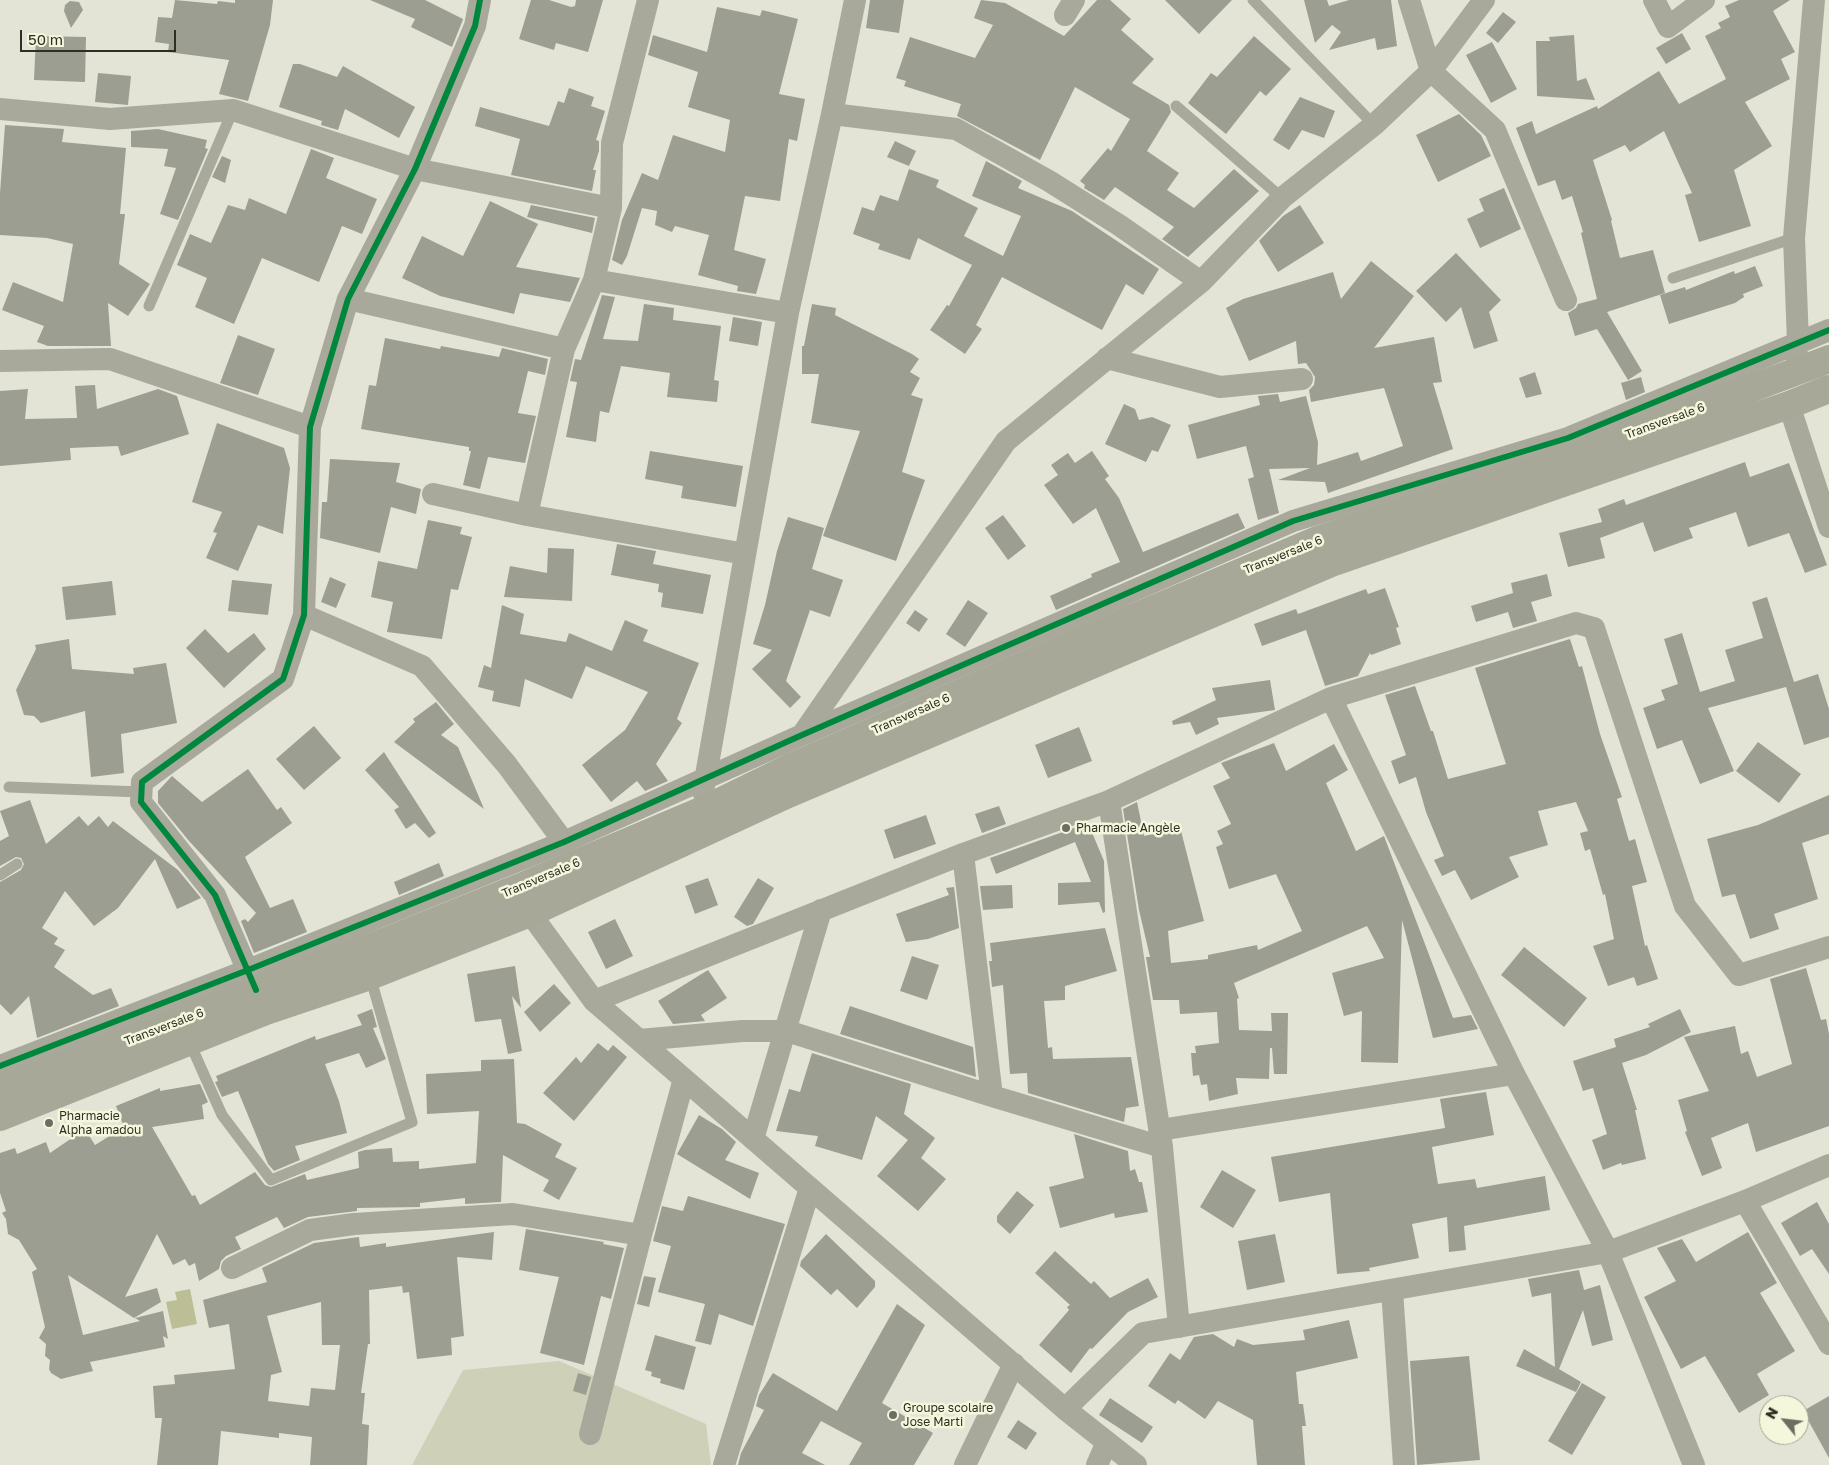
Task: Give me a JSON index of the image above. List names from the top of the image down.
{
  "streets": {
    "main road": ["Transversale 6"]
  },
  "places": ["Pharmacie Angèle", "Pharmacie Alpha amadou", "Groupe scolaire Jose Marti"],
  "scale_bar": "50 m",
  "north": "top left"
}
